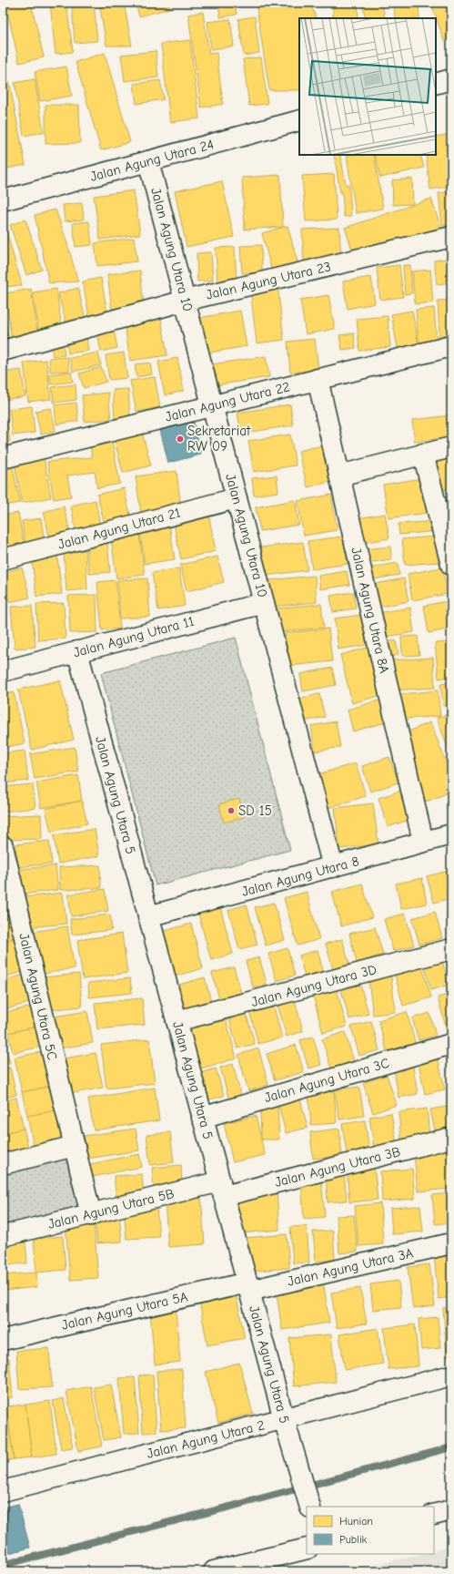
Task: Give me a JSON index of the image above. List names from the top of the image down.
{
  "streets": {
    "street": [
      "Jalan Agung Utara 24",
      "Jalan Agung Utara 10",
      "Jalan Agung Utara 23",
      "Jalan Agung Utara 22",
      "Jalan Agung Utara 21",
      "Jalan Agung Utara 8A",
      "Jalan Agung Utara 11",
      "Jalan Agung Utara 5",
      "Jalan Agung Utara 8",
      "Jalan Agung Utara 3D",
      "Jalan Agung Utara 5C",
      "Jalan Agung Utara 3C",
      "Jalan Agung Utara 3B",
      "Jalan Agung Utara 5B",
      "Jalan Agung Utara 3A",
      "Jalan Agung Utara 5A",
      "Jalan Agung Utara 2"
    ]
  },
  "crossings": [
    ["Jalan Agung Utara 24", "Jalan Agung Utara 10"],
    ["Jalan Agung Utara 10", "Jalan Agung Utara 23"],
    ["Jalan Agung Utara 10", "Jalan Agung Utara 22"],
    ["Jalan Agung Utara 10", "Jalan Agung Utara 21"],
    ["Jalan Agung Utara 10", "Jalan Agung Utara 11"],
    ["Jalan Agung Utara 10", "Jalan Agung Utara 8"],
    ["Jalan Agung Utara 22", "Jalan Agung Utara 8A"],
    ["Jalan Agung Utara 8A", "Jalan Agung Utara 8"],
    ["Jalan Agung Utara 11", "Jalan Agung Utara 5"],
    ["Jalan Agung Utara 5", "Jalan Agung Utara 8"],
    ["Jalan Agung Utara 5", "Jalan Agung Utara 3D"],
    ["Jalan Agung Utara 5", "Jalan Agung Utara 3C"],
    ["Jalan Agung Utara 5", "Jalan Agung Utara 3B"],
    ["Jalan Agung Utara 5", "Jalan Agung Utara 5B"],
    ["Jalan Agung Utara 5", "Jalan Agung Utara 3A"],
    ["Jalan Agung Utara 5", "Jalan Agung Utara 5A"],
    ["Jalan Agung Utara 5", "Jalan Agung Utara 2"],
    ["Jalan Agung Utara 5C", "Jalan Agung Utara 5B"],
    ["Jalan Agung Utara 3B", "Jalan Agung Utara 5B"],
    ["Jalan Agung Utara 3A", "Jalan Agung Utara 5A"]
  ],
  "places": ["Sekretariat RW 09", "SD 15"],
  "legend": ["Hunian", "Publik"]
}
